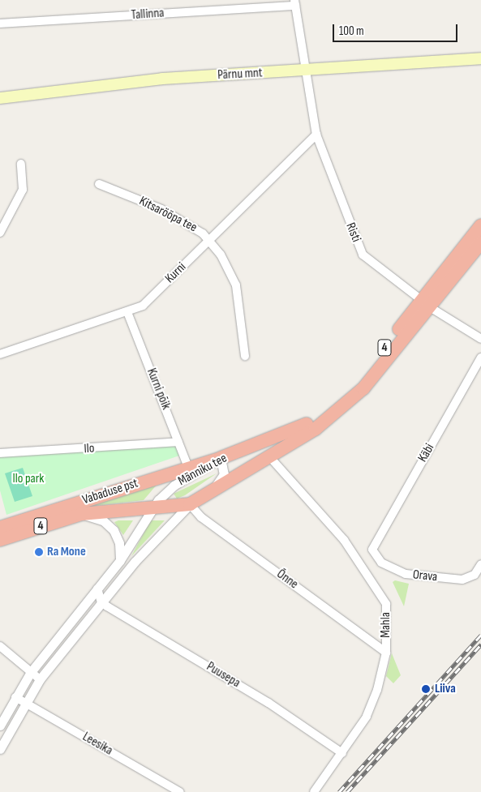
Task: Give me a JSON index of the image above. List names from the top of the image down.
{
  "streets": {
    "highway": ["4", "Männiku tee", "Vabaduse pst"],
    "main road": ["Pärnu mnt"],
    "street": [
      "Tallinna",
      "Kitsarööpa tee",
      "Risti",
      "Kurni",
      "Kurni põik",
      "Ilo",
      "Käbi",
      "Orava",
      "Õnne",
      "Mahla",
      "Puusepa",
      "Leesika"
    ]
  },
  "crossings": [
    ["Tallinna", "Risti"],
    ["Pärnu mnt", "Risti"],
    ["Kitsarööpa tee", "Kurni"],
    ["Risti", "Kurni"],
    ["Risti", "Männiku tee"],
    ["Kurni", "Kurni põik"],
    ["Kurni põik", "Ilo"],
    ["Kurni põik", "Vabaduse pst"],
    ["Käbi", "Orava"],
    ["Männiku tee", "Vabaduse pst"],
    ["Männiku tee", "Õnne"],
    ["Männiku tee", "Mahla"],
    ["Männiku tee", "Puusepa"],
    ["Männiku tee", "Leesika"],
    ["Vabaduse pst", "Õnne"],
    ["Õnne", "Mahla"],
    ["Mahla", "Puusepa"]
  ],
  "parks": ["Ilo park"],
  "places": ["Ra Mone", "Liiva"],
  "scale_bar": "100 m"
}
